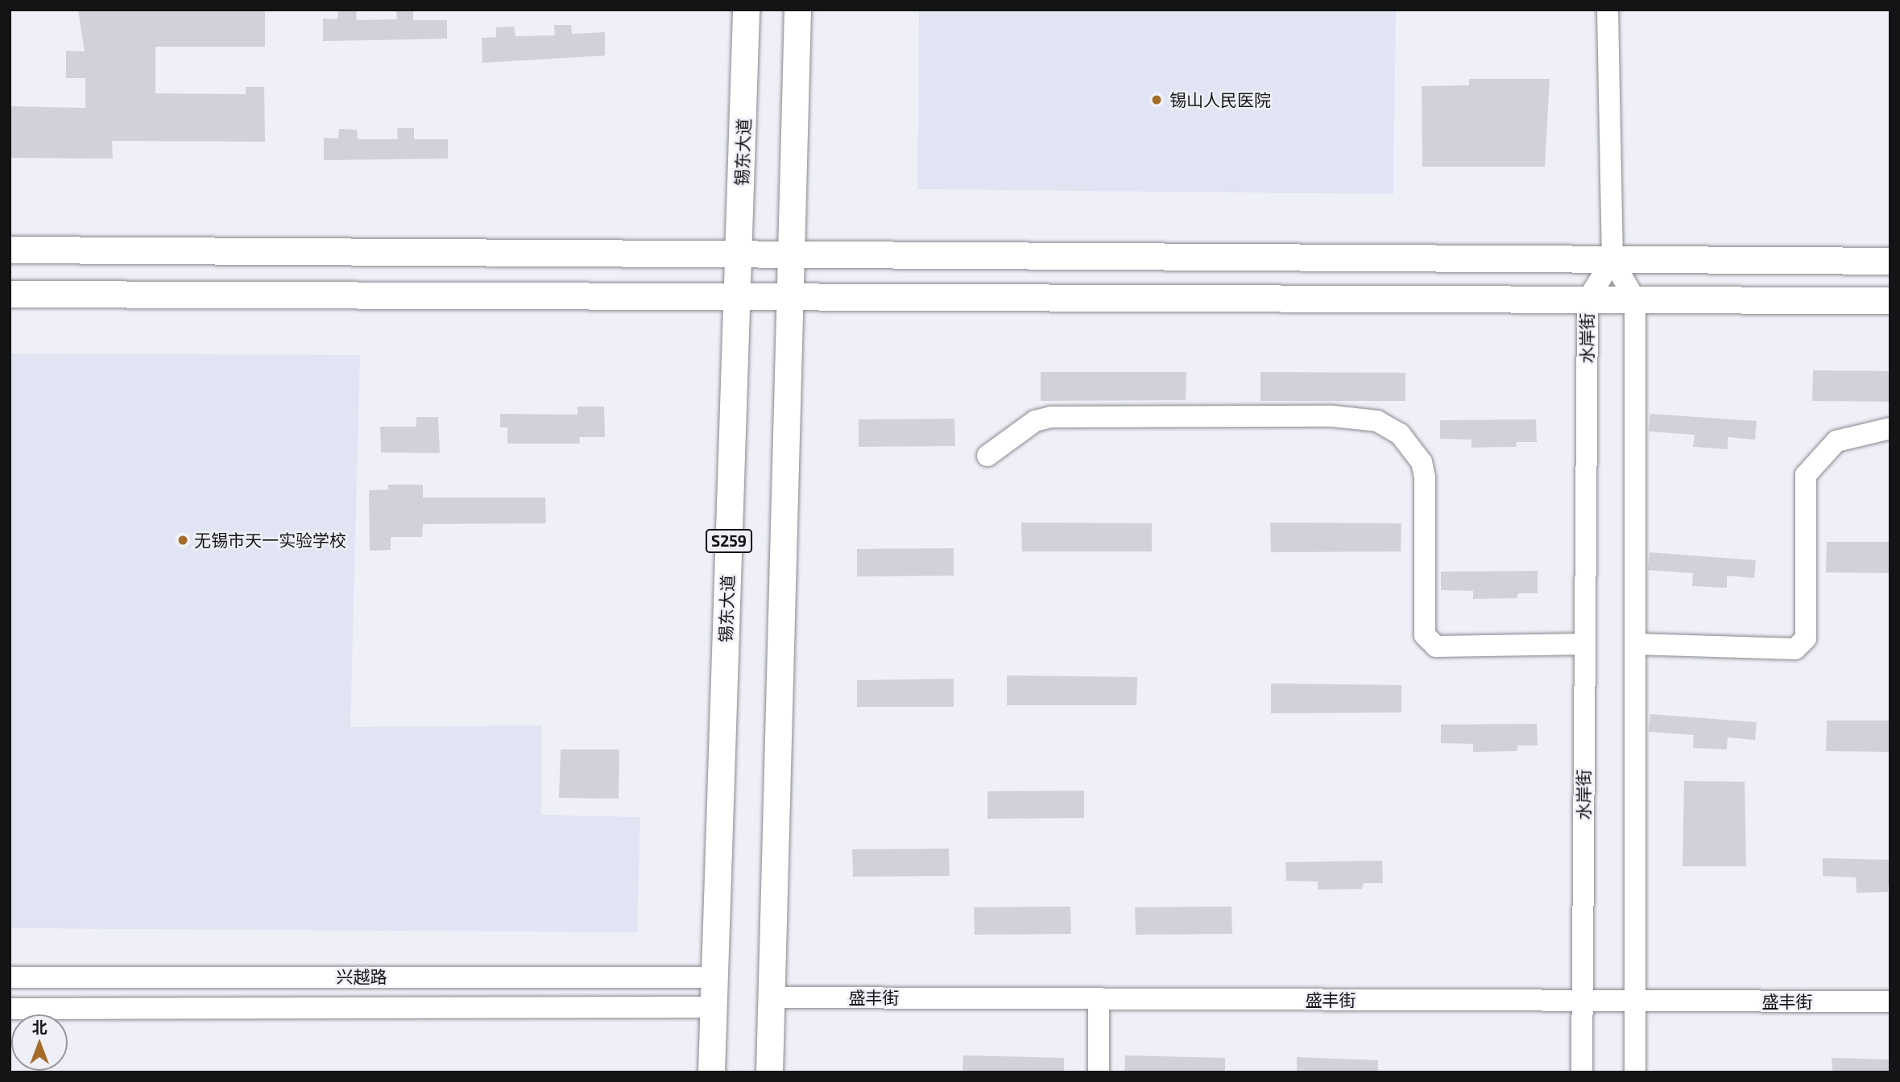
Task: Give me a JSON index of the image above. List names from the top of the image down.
{
  "streets": {
    "main road": ["锡东大道", "S259"],
    "street": ["水岸街", "兴越路", "盛丰街"]
  },
  "crossings": [
    ["锡东大道", "兴越路"],
    ["水岸街", "盛丰街"]
  ],
  "places": ["锡山人民医院", "无锡市天一实验学校"],
  "north": "top"
}
